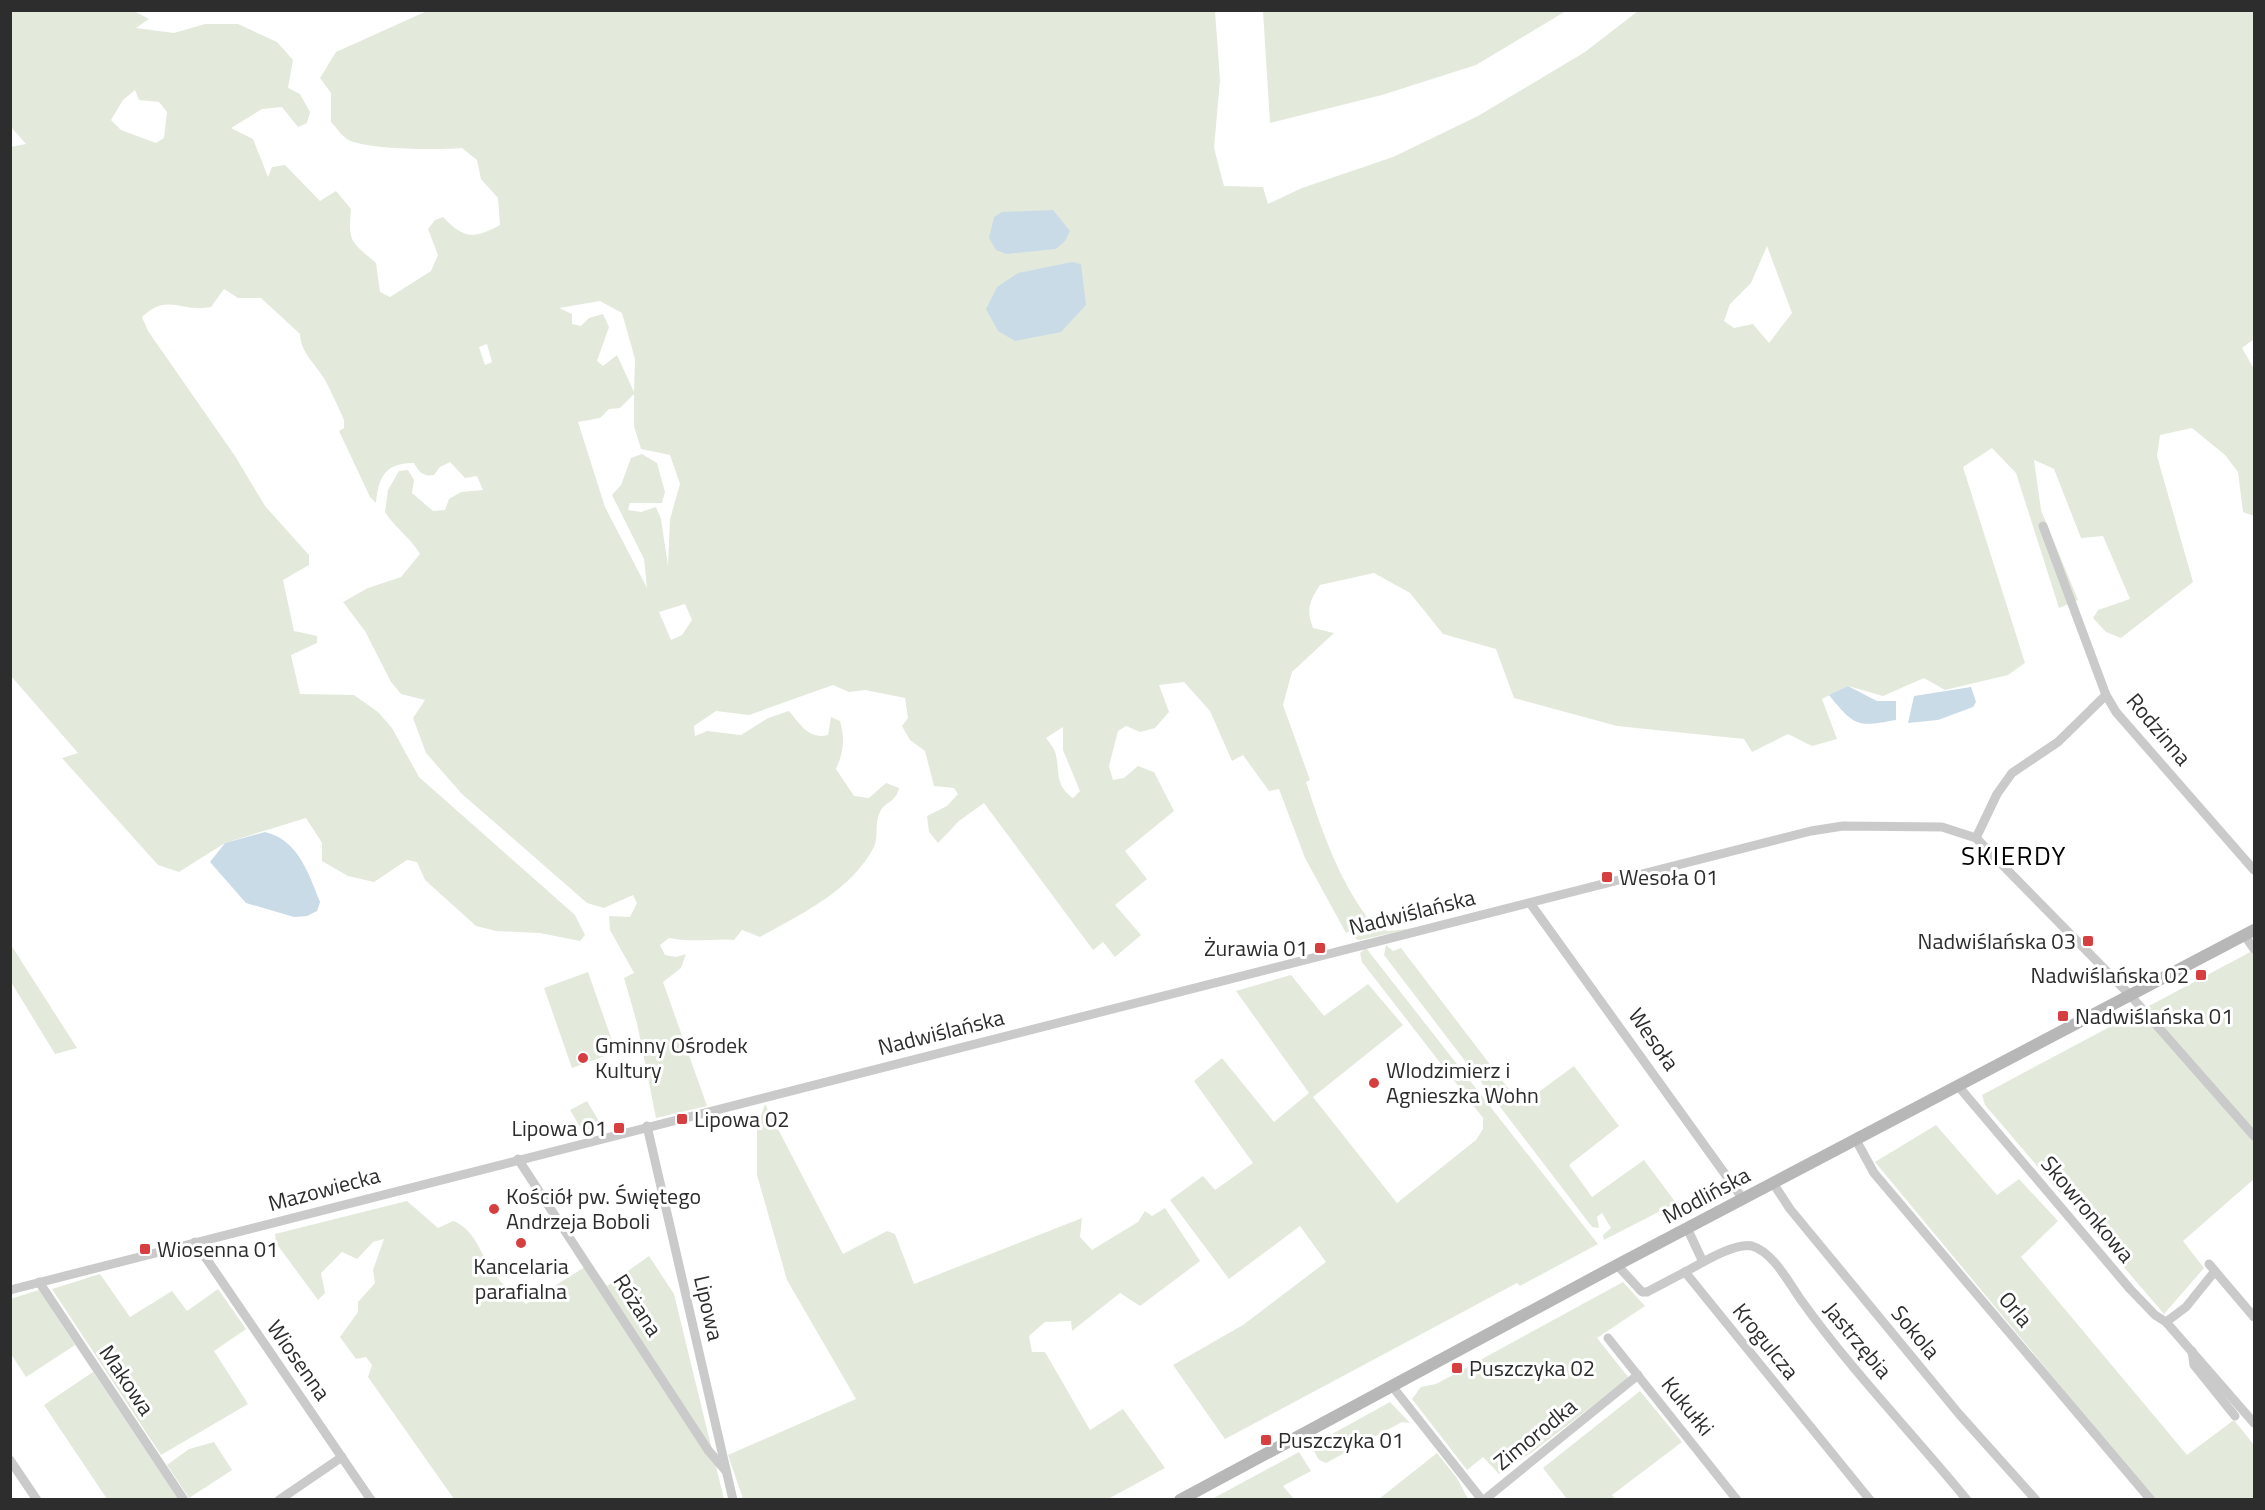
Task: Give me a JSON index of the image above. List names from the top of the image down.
{
  "streets": {
    "main road": ["Modlińska"],
    "street": [
      "Rodzinna",
      "Nadwiślańska",
      "Wesoła",
      "Mazowiecka",
      "Skowronkowa",
      "Różana",
      "Lipowa",
      "Orla",
      "Sokola",
      "Jastrzębia",
      "Krogulcza",
      "Wiosenna",
      "Makowa",
      "Kukułki",
      "Zimorodka"
    ]
  },
  "crossings": [
    ["Nadwiślańska", "Wesoła"],
    ["Nadwiślańska", "Mazowiecka"],
    ["Nadwiślańska", "Modlińska"],
    ["Nadwiślańska", "Lipowa"],
    ["Wesoła", "Modlińska"],
    ["Mazowiecka", "Różana"],
    ["Mazowiecka", "Lipowa"],
    ["Mazowiecka", "Wiosenna"],
    ["Mazowiecka", "Makowa"],
    ["Modlińska", "Skowronkowa"],
    ["Modlińska", "Orla"],
    ["Modlińska", "Sokola"],
    ["Różana", "Lipowa"],
    ["Jastrzębia", "Krogulcza"],
    ["Kukułki", "Zimorodka"]
  ],
  "districts": ["SKIERDY"],
  "places": {
    "transit": [
      "Wesoła 01",
      "Nadwiślańska 03",
      "Żurawia 01",
      "Nadwiślańska 02",
      "Nadwiślańska 01",
      "Lipowa 02",
      "Lipowa 01",
      "Wiosenna 01",
      "Puszczyka 02",
      "Puszczyka 01"
    ],
    "other": [
      "Gminny Ośrodek Kultury",
      "Wlodzimierz i Agnieszka Wohn",
      "Kościół pw. Świętego Andrzeja Boboli",
      "Kancelaria parafialna"
    ]
  }
}
